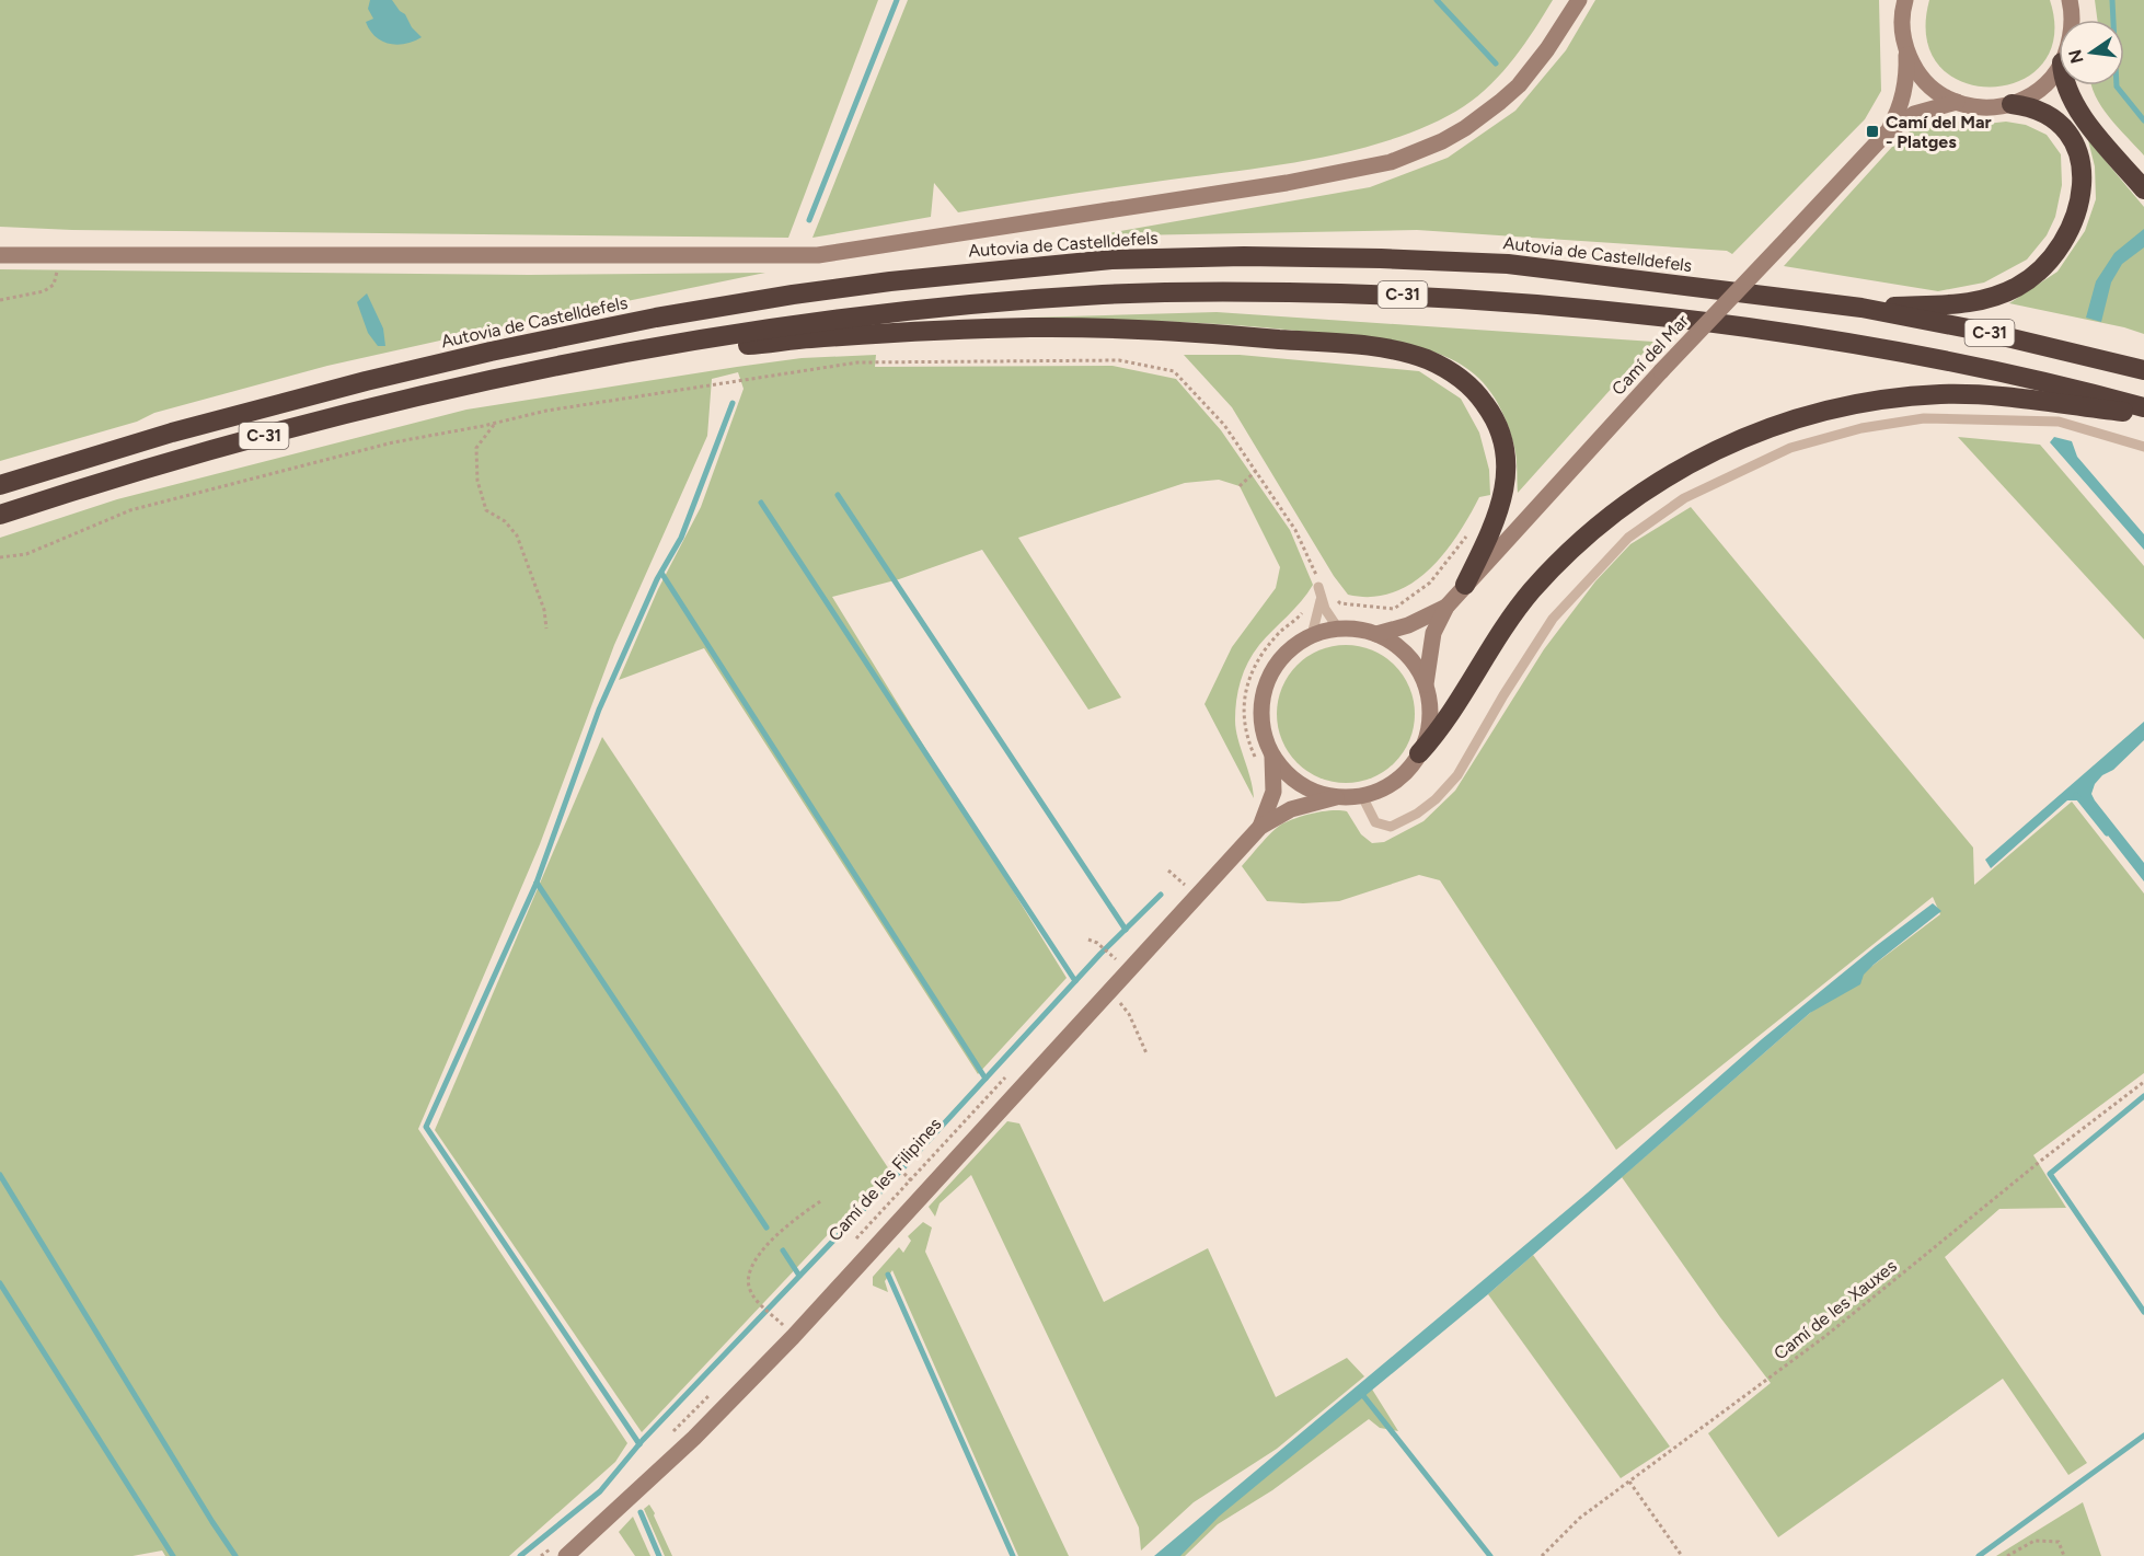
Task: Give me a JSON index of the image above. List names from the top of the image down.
{
  "streets": {
    "highway": ["Autovia de Castelldefels", "C-31"],
    "main road": ["Camí del Mar"],
    "path": ["Camí de les Filipines", "Camí de les Xauxes"]
  },
  "places": {
    "transit": ["Camí del Mar - Platges"]
  },
  "north": "left"
}
